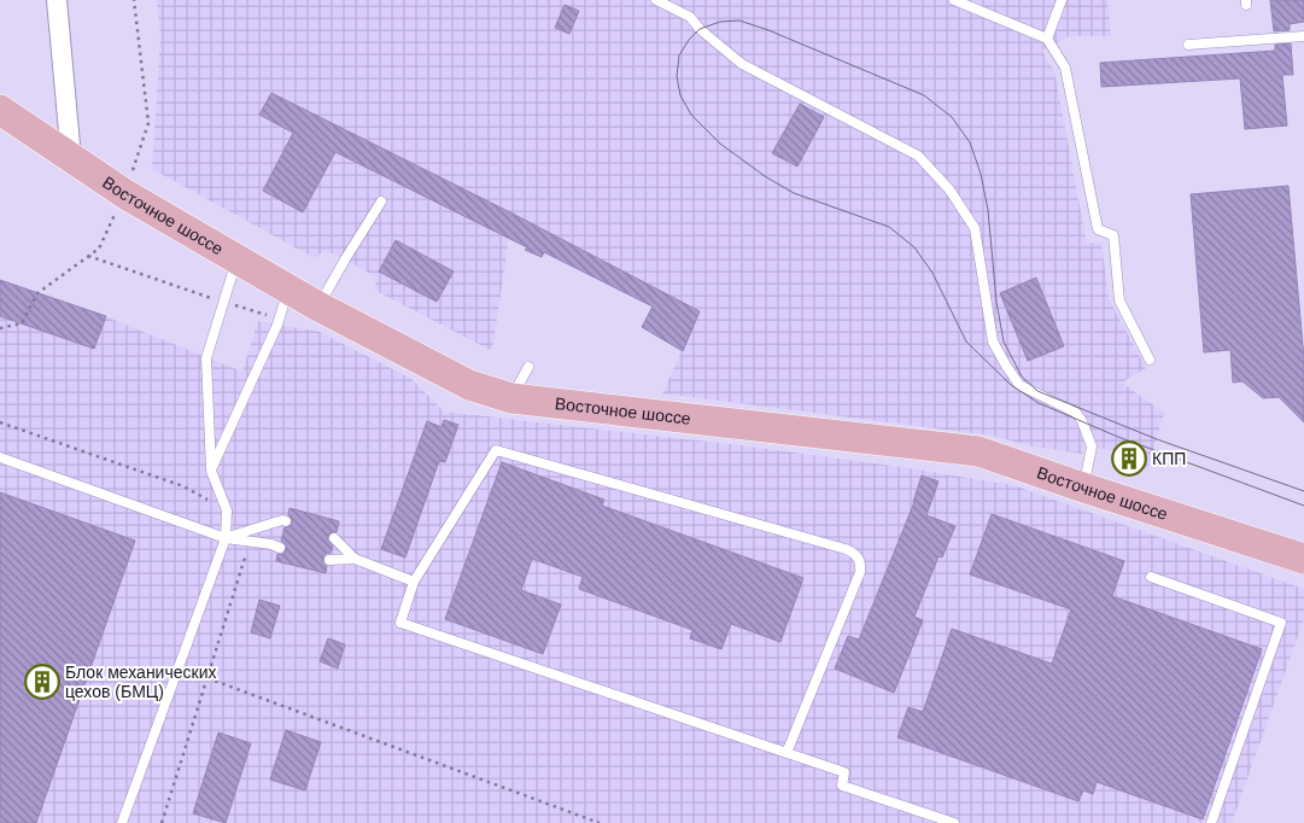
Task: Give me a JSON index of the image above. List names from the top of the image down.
{
  "streets": {
    "main road": ["Восточное шоссе"]
  },
  "places": {
    "building": ["КПП", "Блок механических цехов (БМЦ)"]
  }
}
